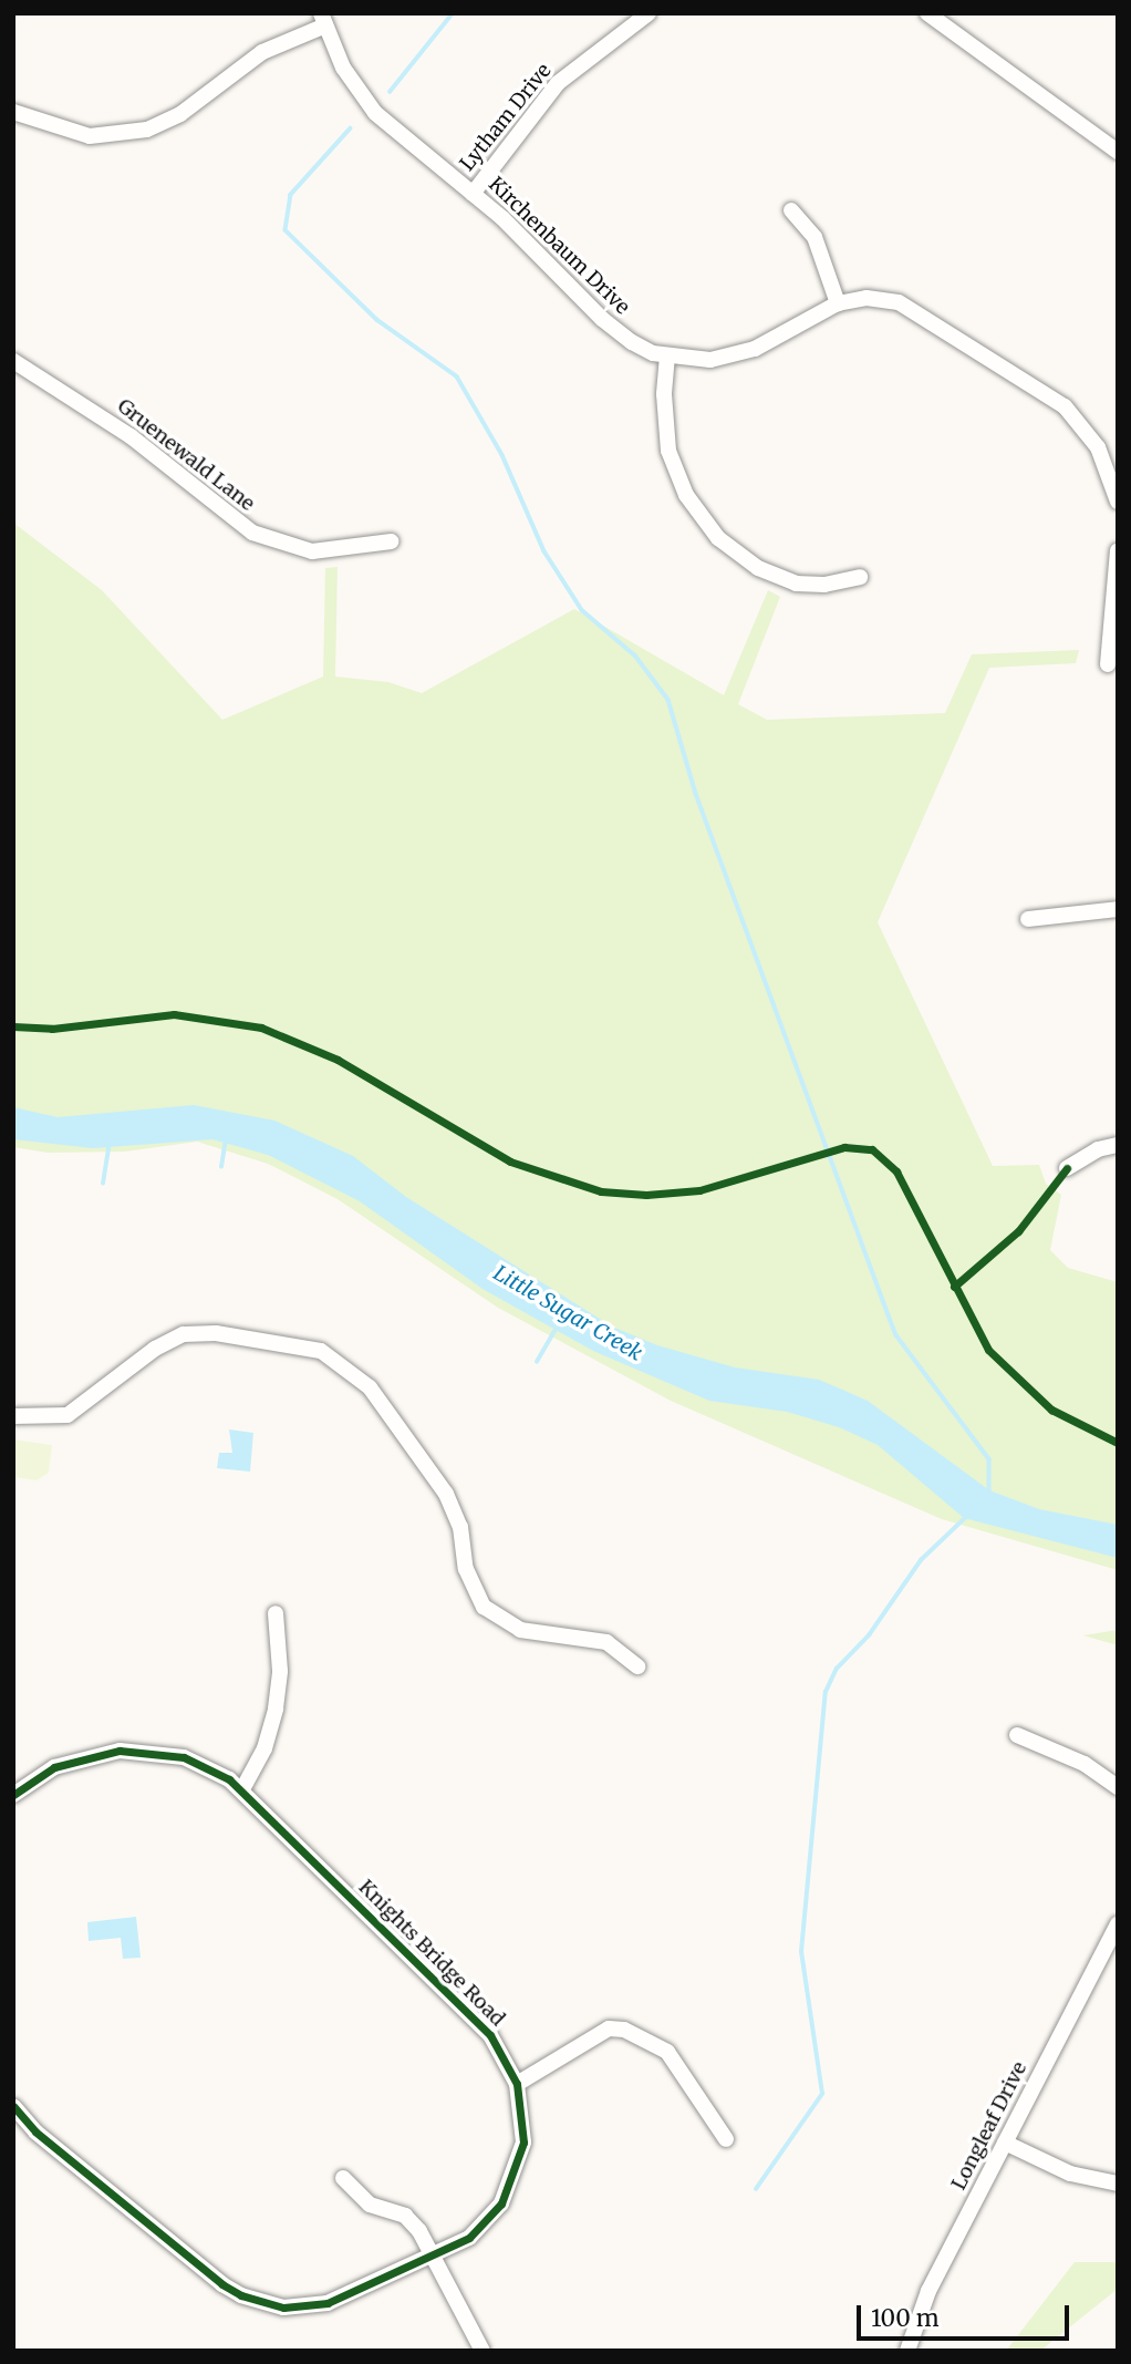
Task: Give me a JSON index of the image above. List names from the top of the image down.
{
  "streets": {
    "street": [
      "Lytham Drive",
      "Kirchenbaum Drive",
      "Gruenewald Lane",
      "Knights Bridge Road",
      "Longleaf Drive"
    ]
  },
  "crossings": [
    ["Lytham Drive", "Kirchenbaum Drive"]
  ],
  "water": ["Little Sugar Creek"],
  "scale_bar": "100 m"
}
